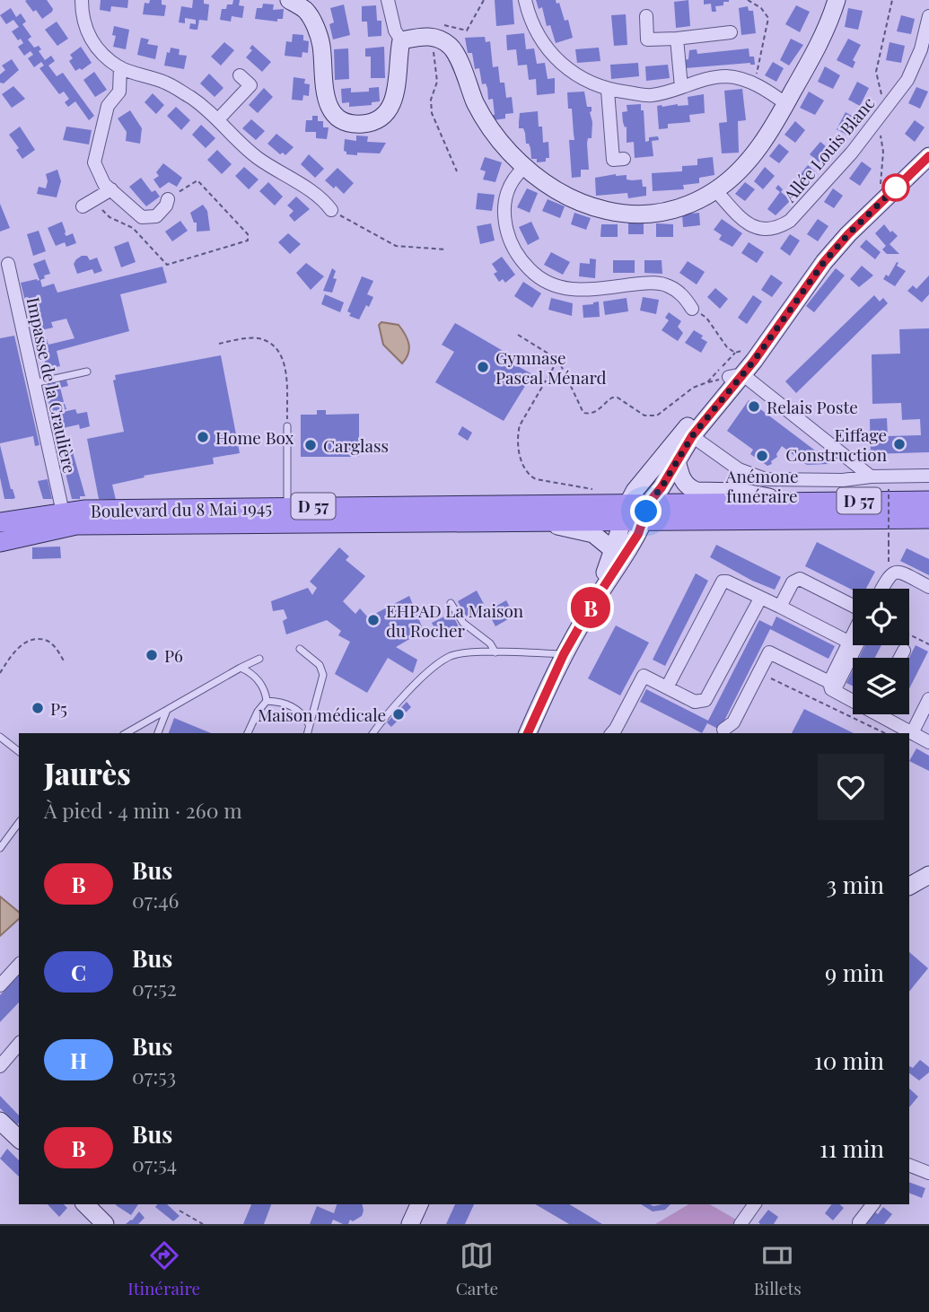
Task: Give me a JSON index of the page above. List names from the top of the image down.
{
  "streets": {
    "main road": ["D 57", "Boulevard du 8 Mai 1945"],
    "street": ["Allée Louis Blanc", "Impasse de la Craulière"]
  },
  "crossings": [
    ["Impasse de la Craulière", "Boulevard du 8 Mai 1945"]
  ],
  "places": [
    "Gymnase Pascal Ménard",
    "Relais Poste",
    "Home Box",
    "Eiffage Construction",
    "Carglass",
    "Anémone funéraire",
    "EHPAD La Maison du Rocher",
    "P6",
    "P5",
    "Maison médicale"
  ],
  "lines": ["bus line B"],
  "page": {
    "on_map": "B",
    "heading": ["Jaurès", "À pied · 4 min · 260 m"],
    "list": [
      {
        "mark": "B",
        "name": "Bus",
        "note": "07:46",
        "value": "3 min"
      },
      {
        "mark": "C",
        "name": "Bus",
        "note": "07:52",
        "value": "9 min"
      },
      {
        "mark": "H",
        "name": "Bus",
        "note": "07:53",
        "value": "10 min"
      },
      {
        "mark": "B",
        "name": "Bus",
        "note": "07:54",
        "value": "11 min"
      }
    ],
    "tabs": ["Itinéraire", "Carte", "Billets"]
  }
}
